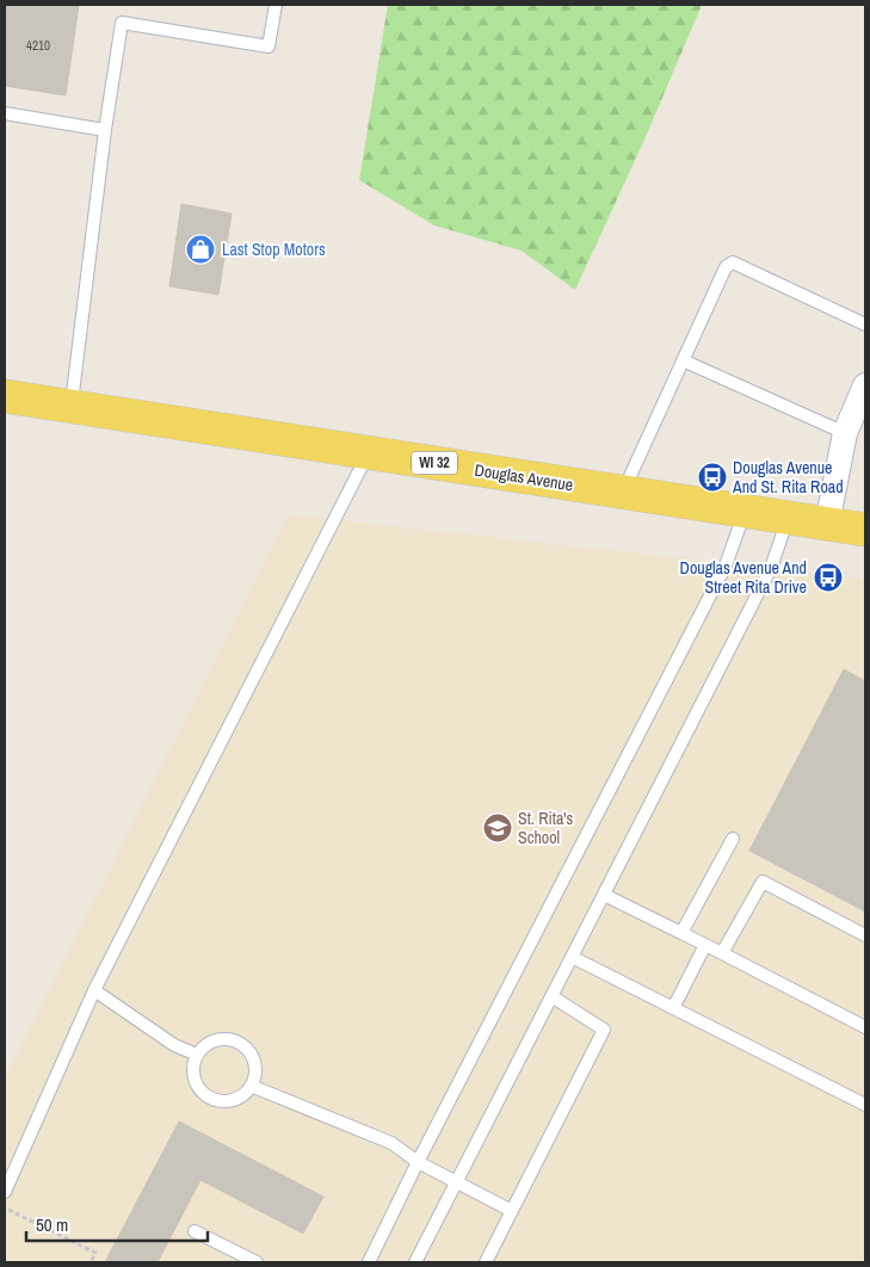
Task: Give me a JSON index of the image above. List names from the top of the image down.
{
  "streets": {
    "main road": ["WI 32", "Douglas Avenue"]
  },
  "places": {
    "shop": ["Last Stop Motors"],
    "bus stop": ["Douglas Avenue And St. Rita Road", "Douglas Avenue And Street Rita Drive"],
    "school or university": ["St. Rita's School"]
  },
  "house_numbers": ["4210"],
  "scale_bar": "50 m"
}
